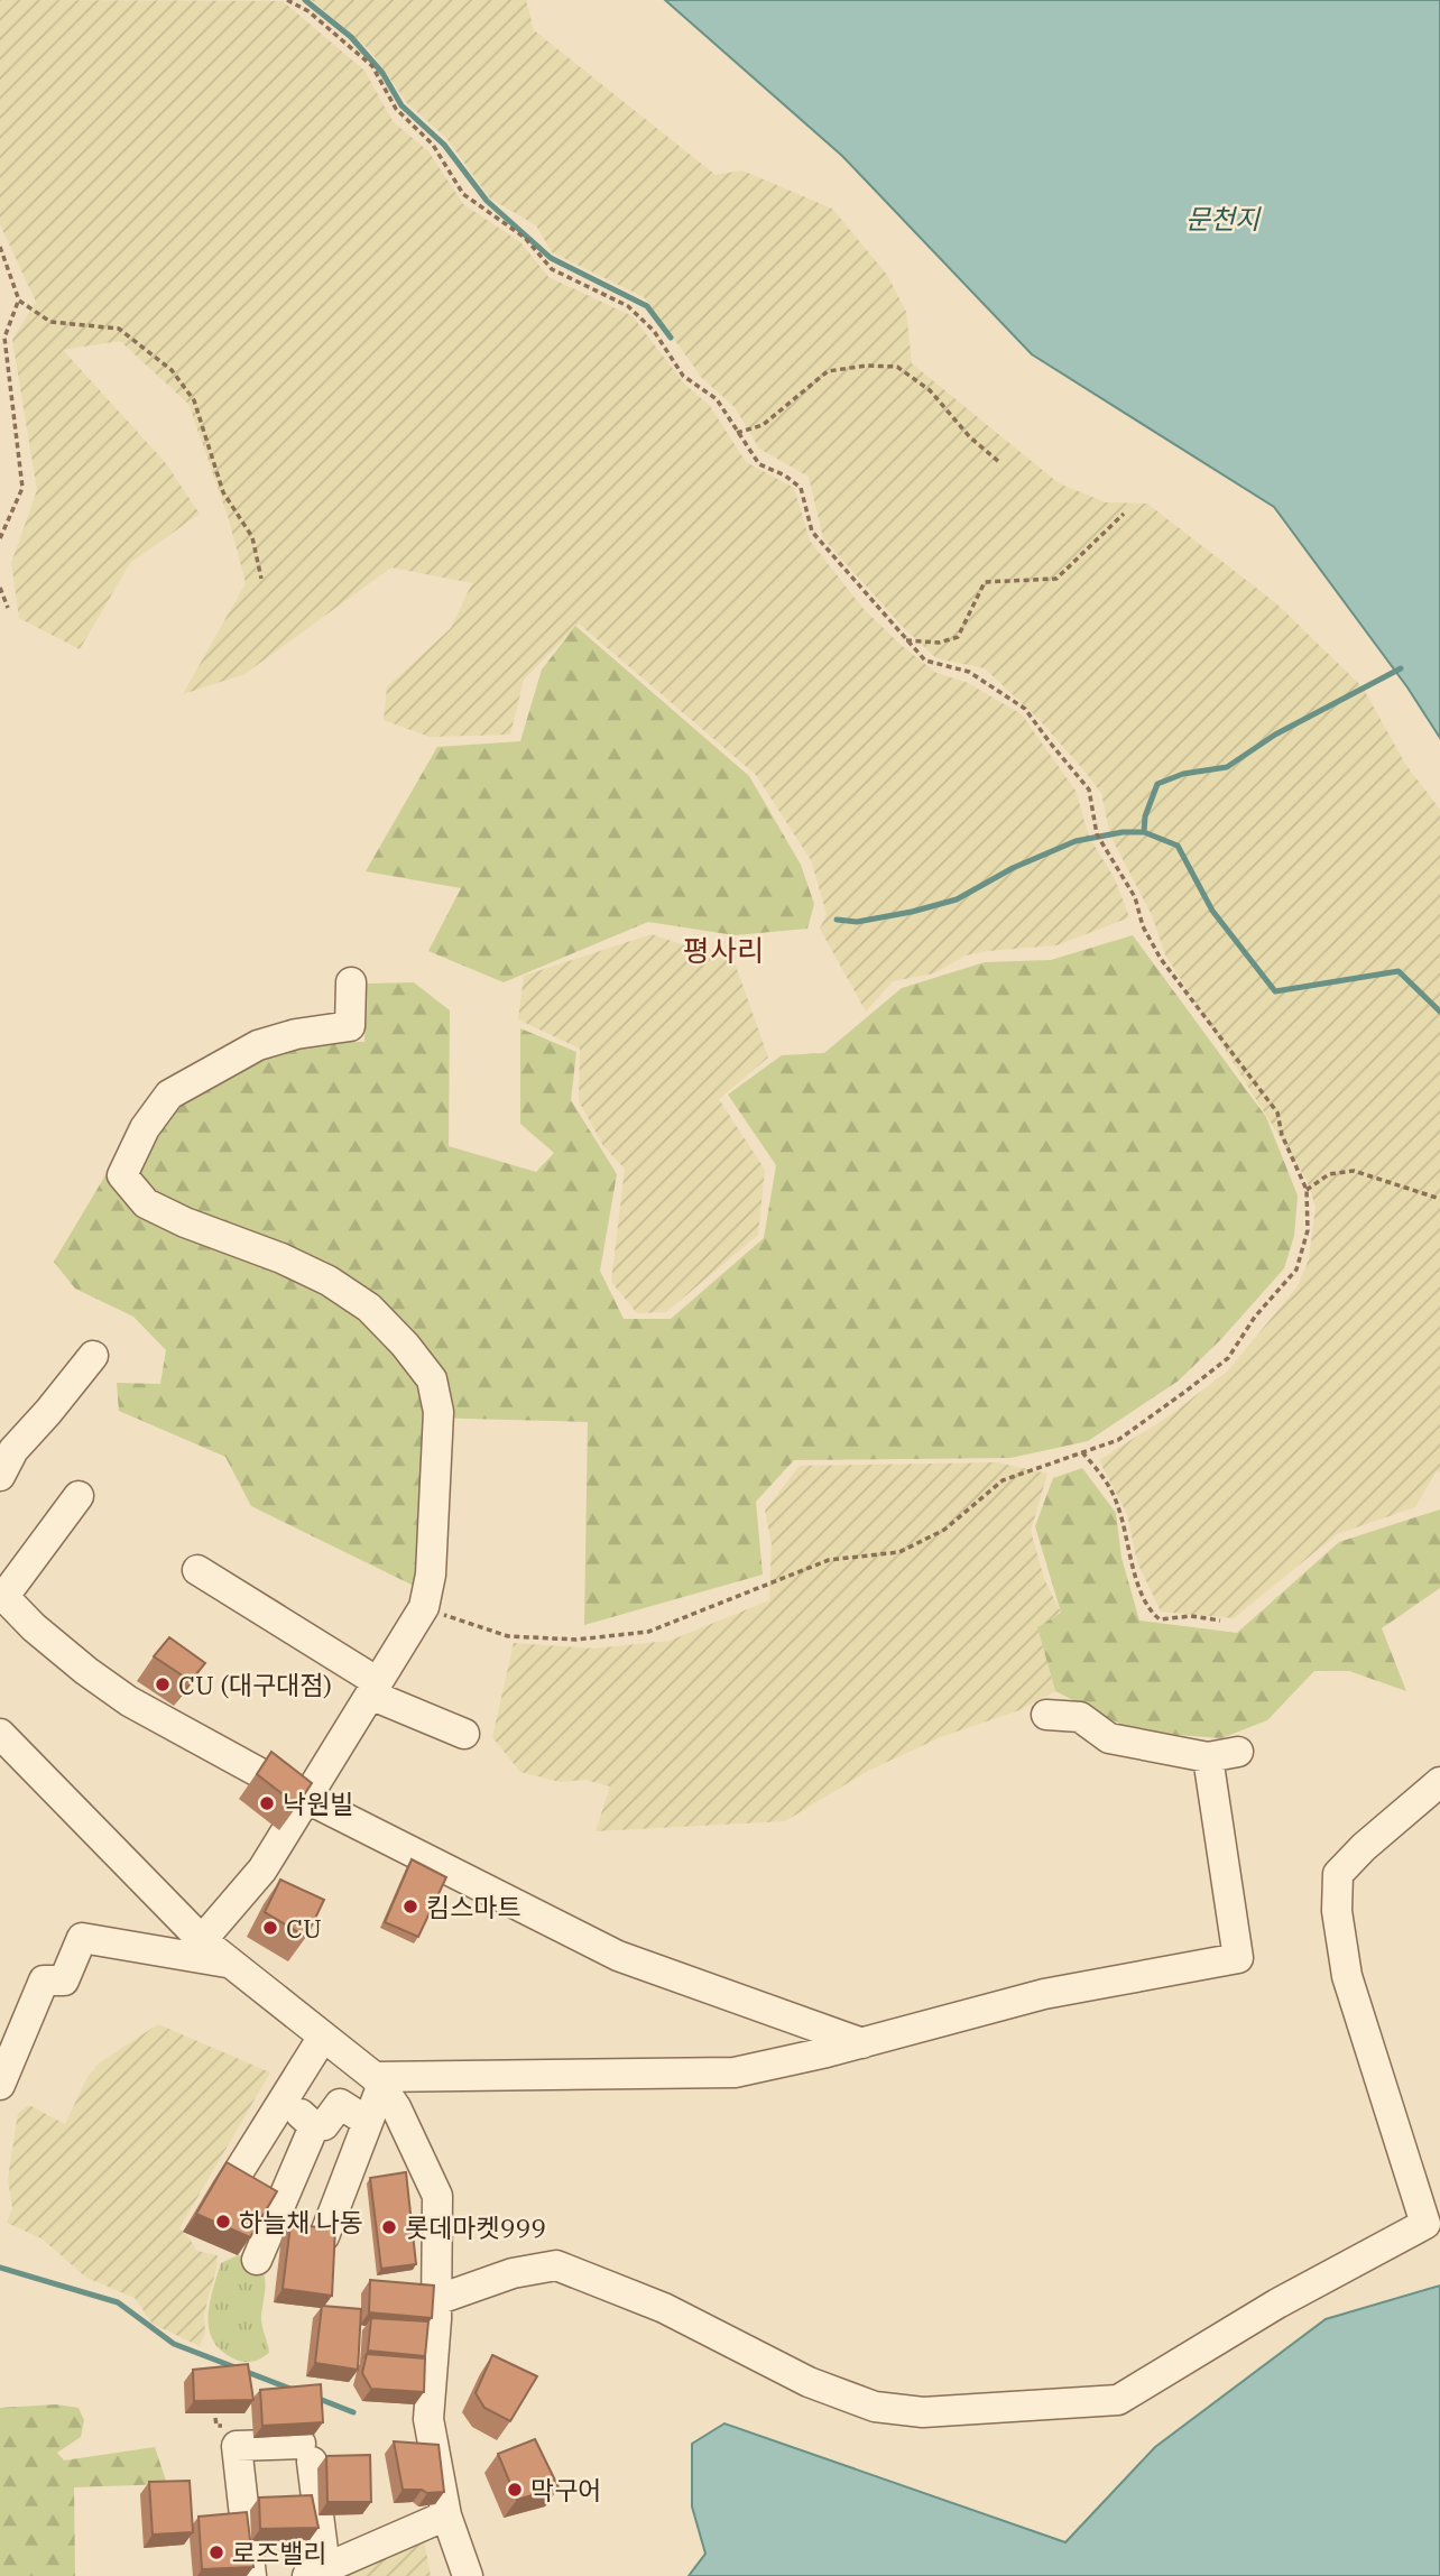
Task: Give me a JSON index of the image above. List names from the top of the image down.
{
  "districts": ["평사리"],
  "water": ["문천지"],
  "places": [
    "CU (대구대점)",
    "낙원빌",
    "킴스마트",
    "CU",
    "하늘채 나동",
    "롯데마켓999",
    "막구어",
    "로즈밸리"
  ]
}
